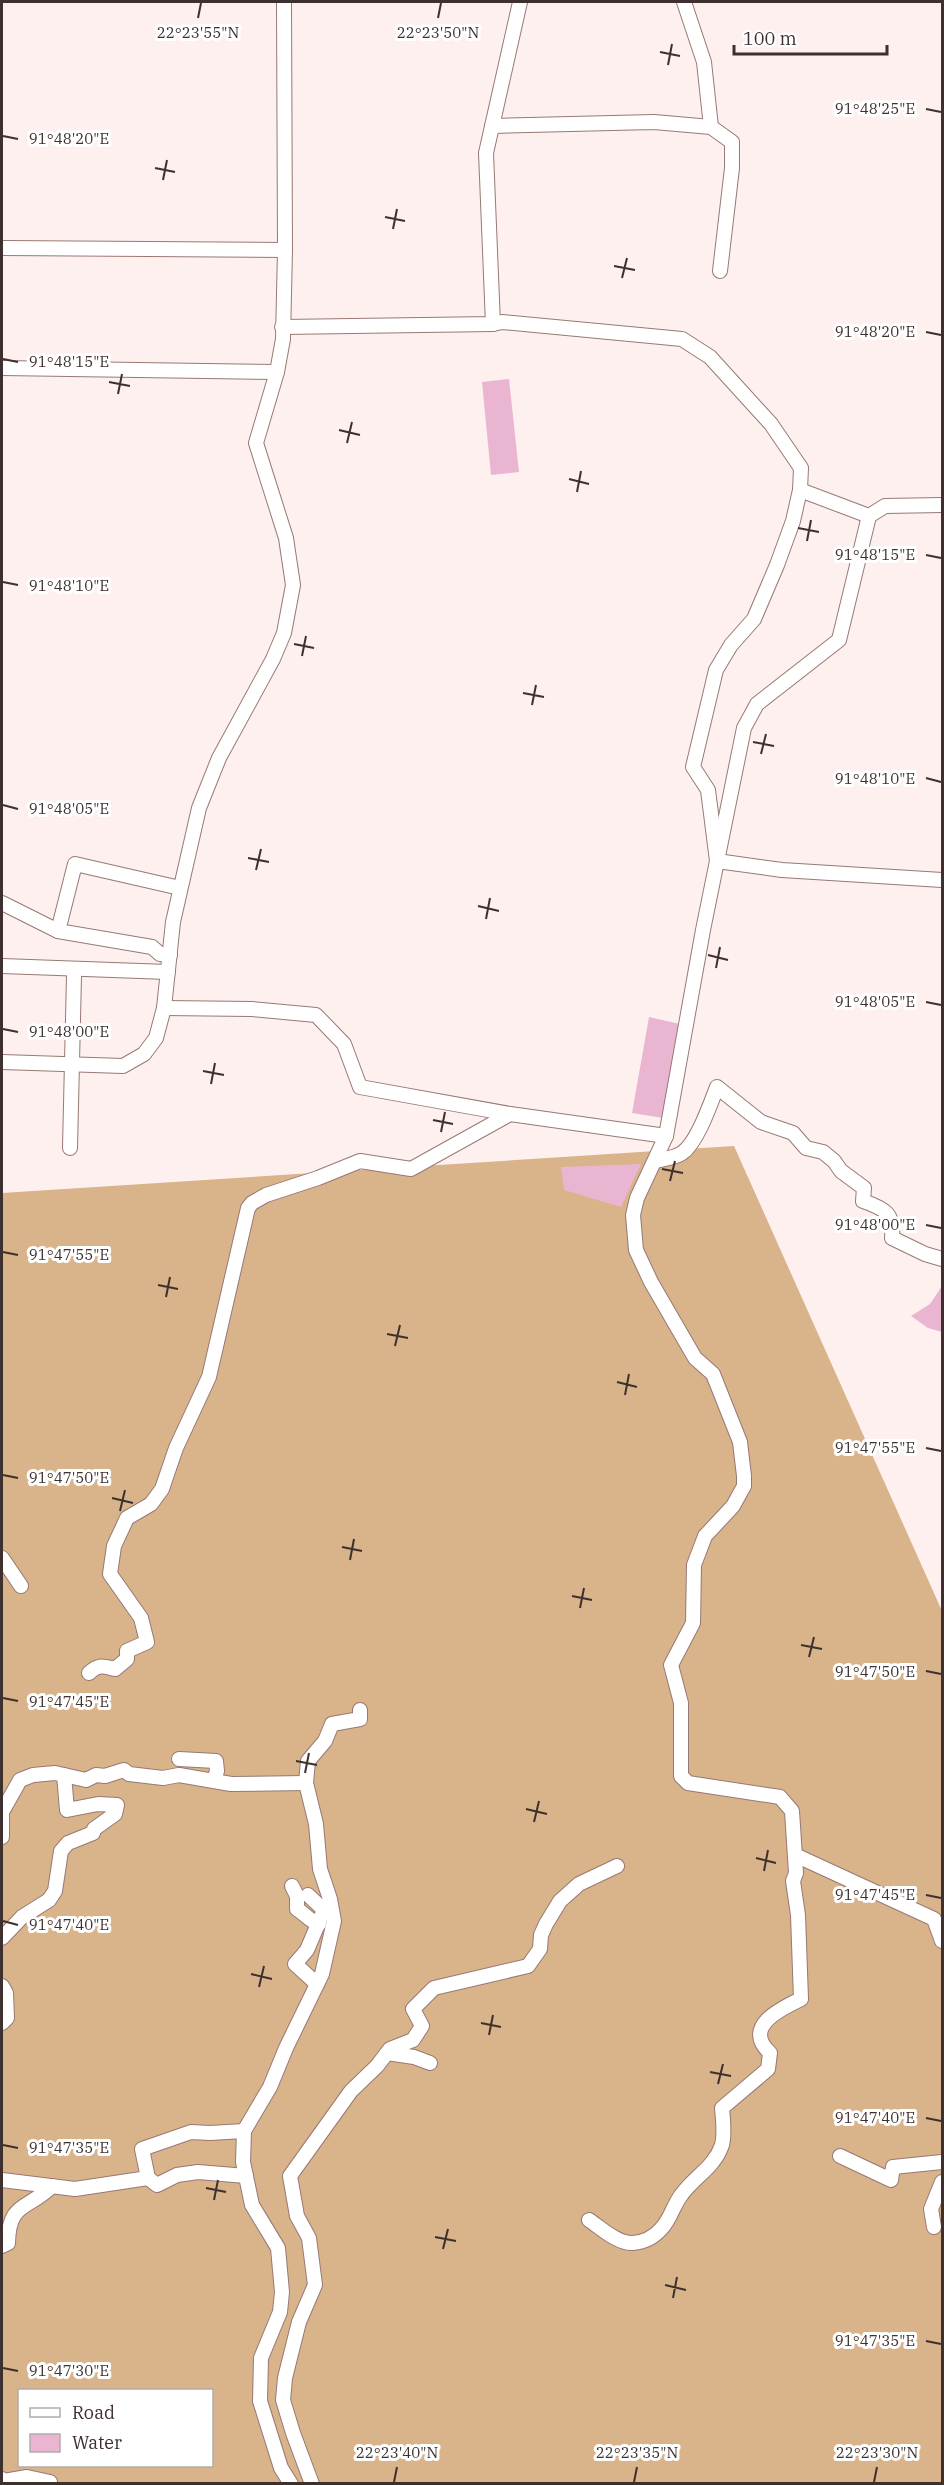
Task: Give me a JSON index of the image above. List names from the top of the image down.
{
  "legend": ["Road", "Water"],
  "scale_bar": "100 m",
  "coordinates": [
    "22°23'55\"N",
    "22°23'50\"N",
    "91°48'25\"E",
    "91°48'20\"E",
    "91°48'15\"E",
    "91°48'10\"E",
    "91°48'05\"E",
    "91°48'00\"E",
    "91°47'55\"E",
    "91°47'50\"E",
    "91°47'45\"E",
    "91°47'40\"E",
    "91°47'35\"E",
    "91°47'30\"E",
    "22°23'40\"N",
    "22°23'35\"N",
    "22°23'30\"N"
  ]
}
